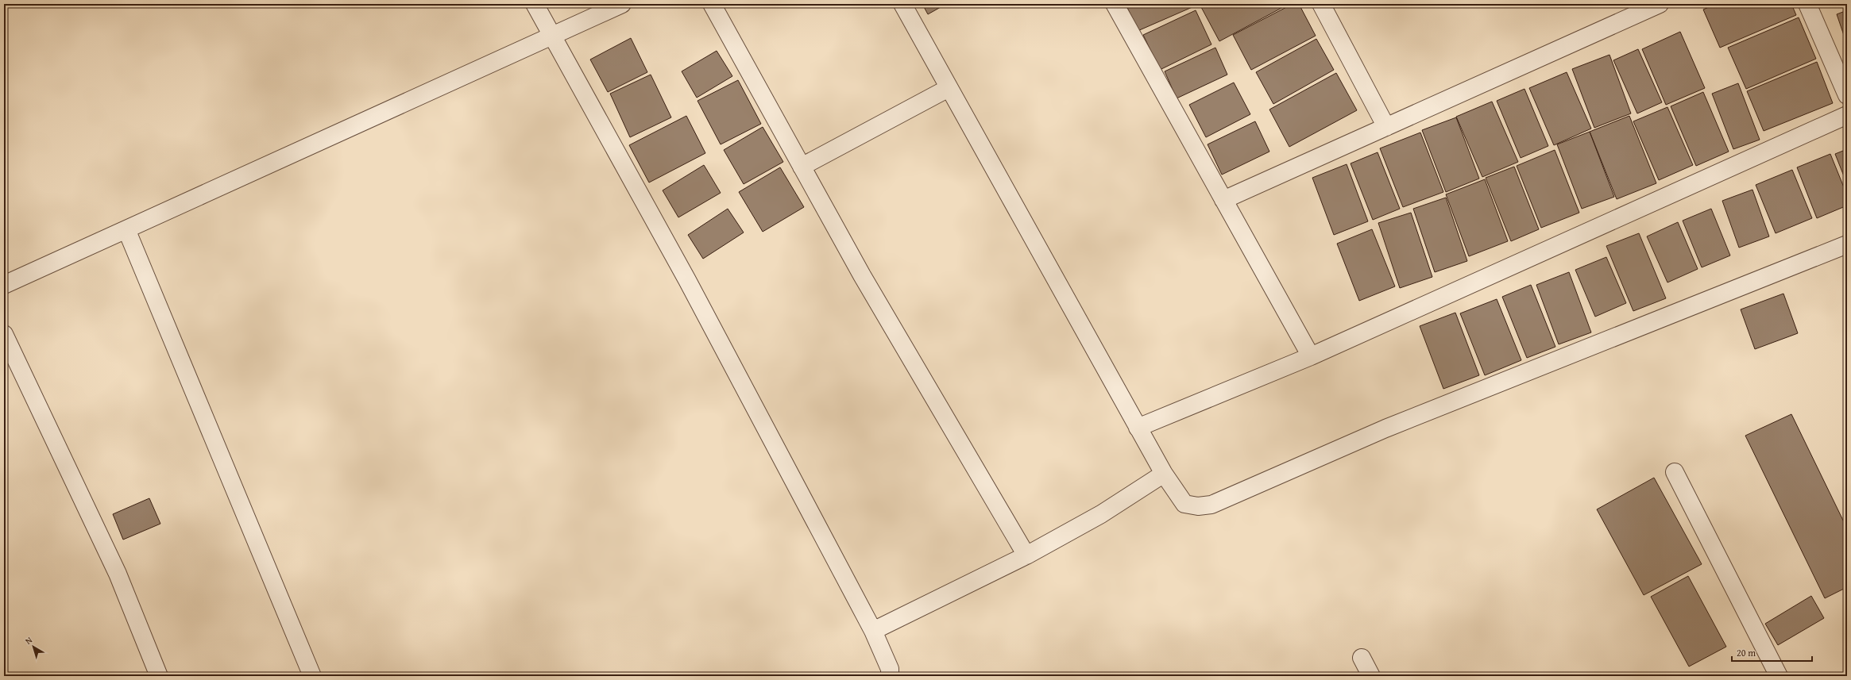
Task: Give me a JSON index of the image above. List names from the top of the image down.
{
  "scale_bar": "20 m",
  "north": "top left"
}
